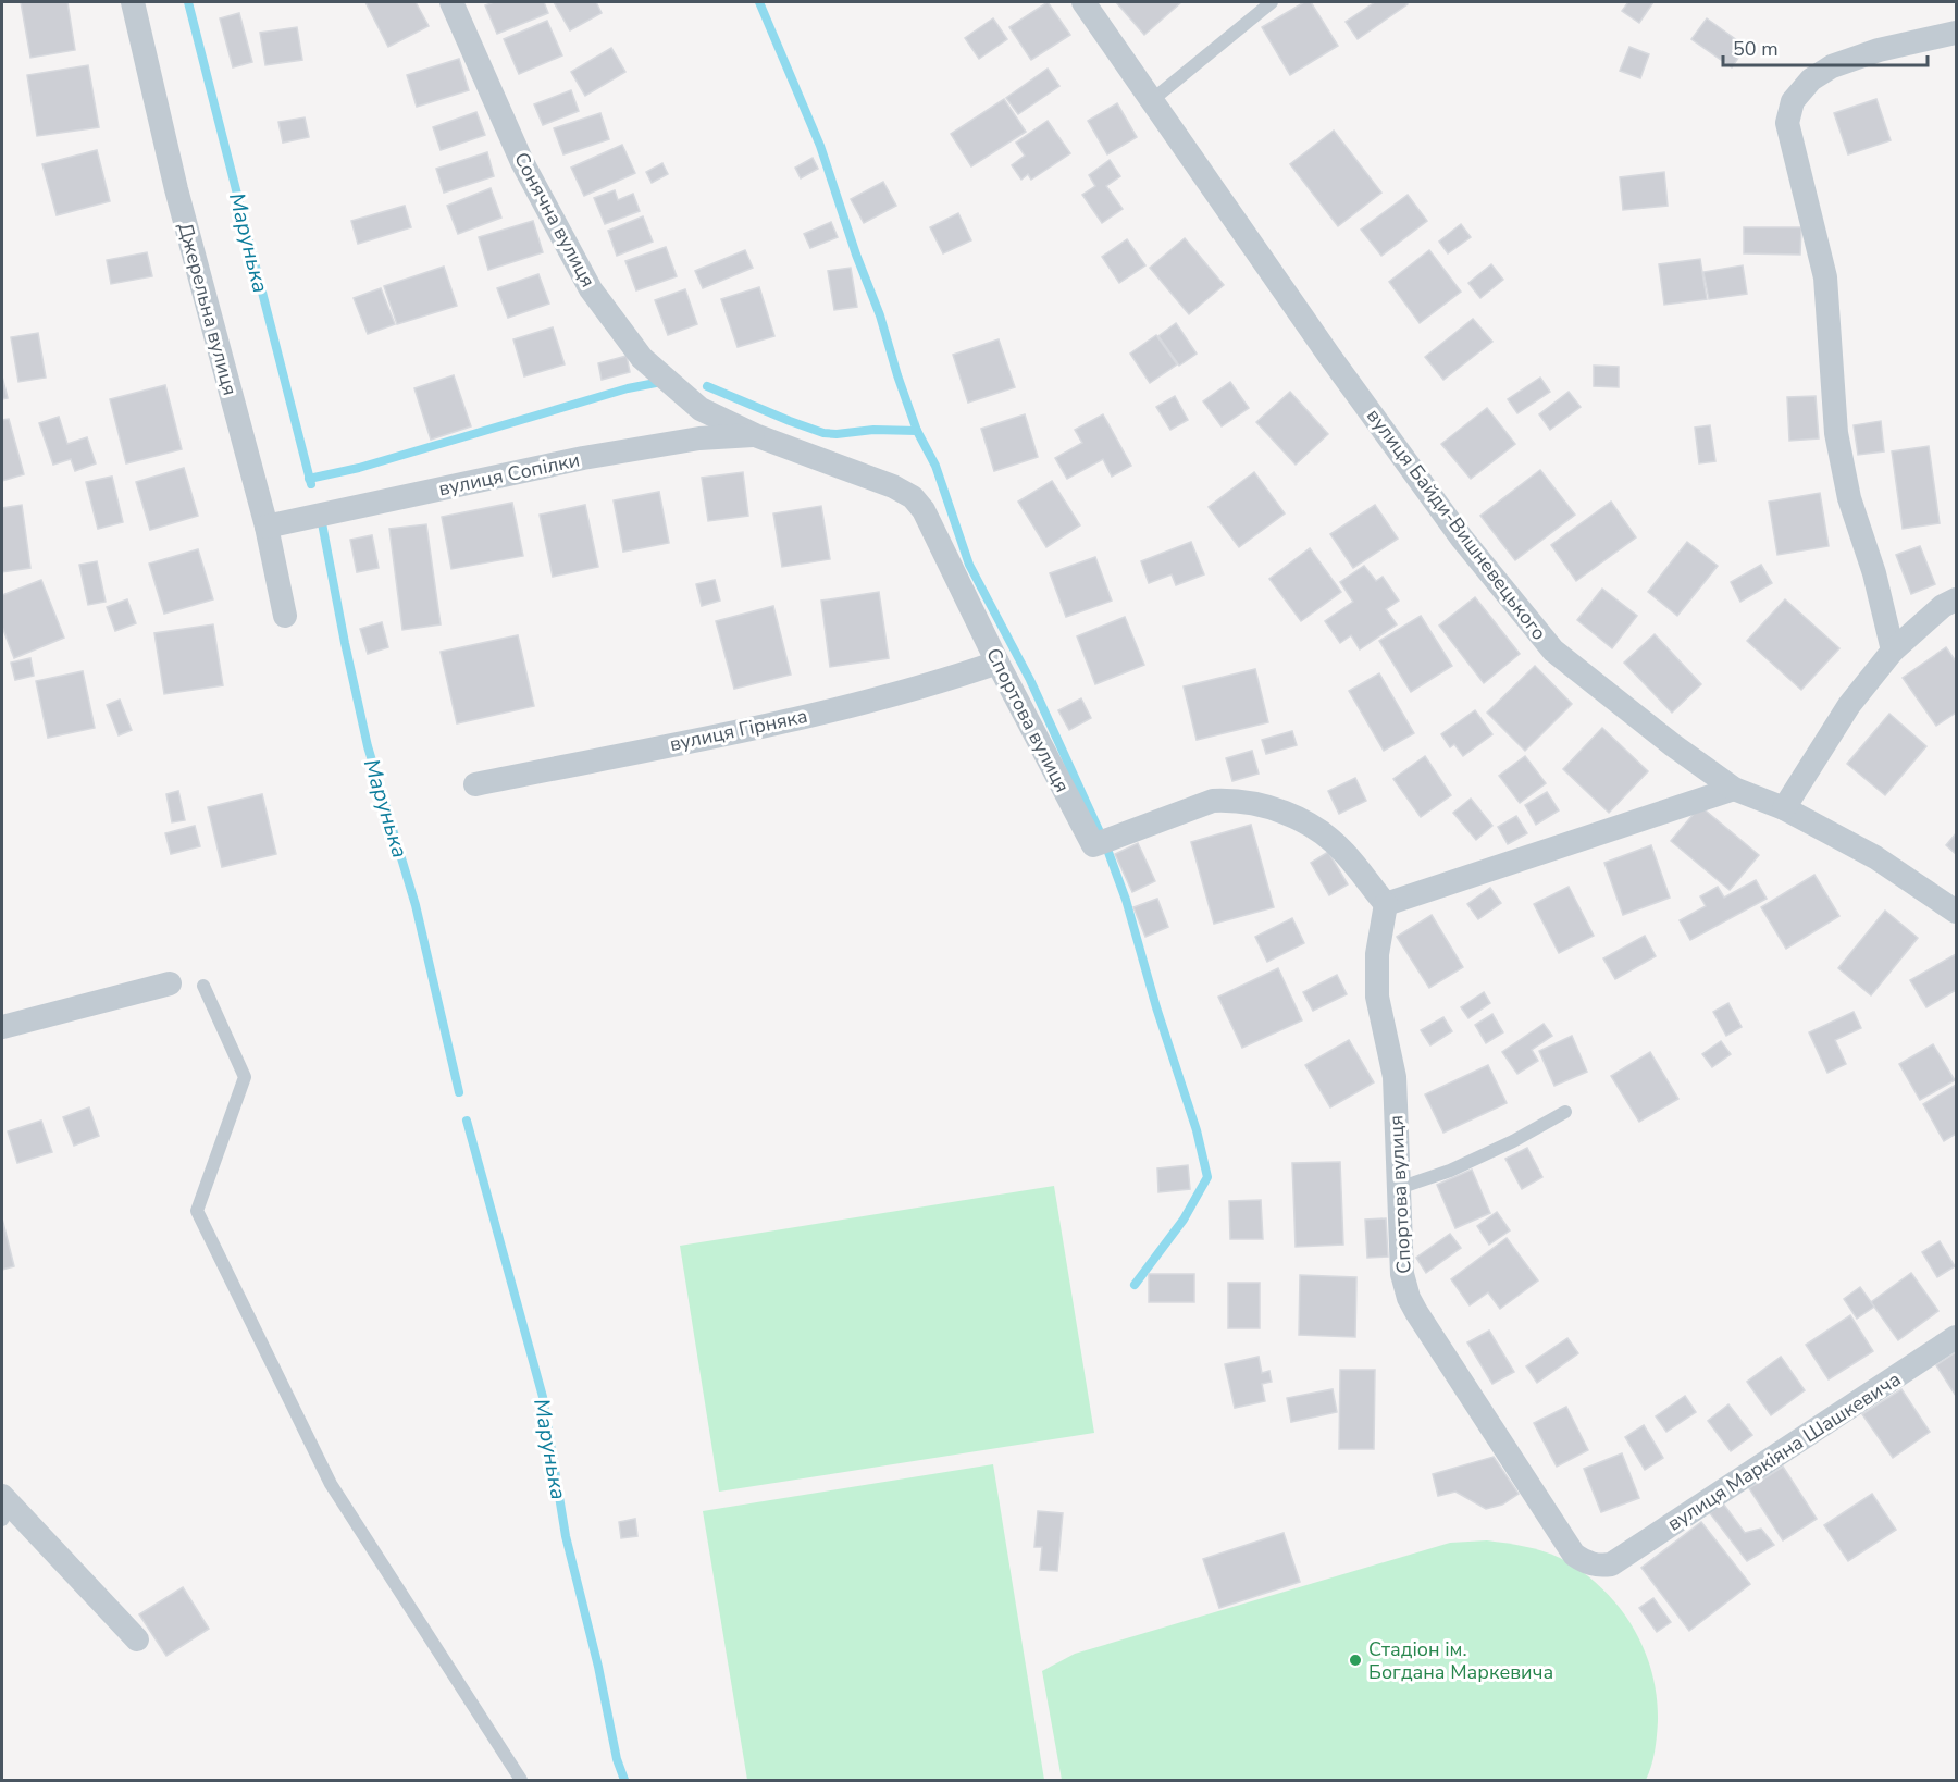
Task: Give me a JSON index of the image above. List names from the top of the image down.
{
  "streets": {
    "street": [
      "Сонячна вулиця",
      "Джерельна вулиця",
      "вулиця Сопілки",
      "вулиця Байди-Вишневецького",
      "Спортова вулиця",
      "вулиця Гірняка",
      "вулиця Маркіяна Шашкевича"
    ]
  },
  "crossings": [
    ["Сонячна вулиця", "Спортова вулиця"],
    ["Джерельна вулиця", "вулиця Сопілки"],
    ["вулиця Сопілки", "Спортова вулиця"],
    ["Спортова вулиця", "вулиця Гірняка"],
    ["Спортова вулиця", "вулиця Маркіяна Шашкевича"]
  ],
  "water": ["Марунька"],
  "places": ["Стадіон ім. Богдана Маркевича"],
  "scale_bar": "50 m"
}
